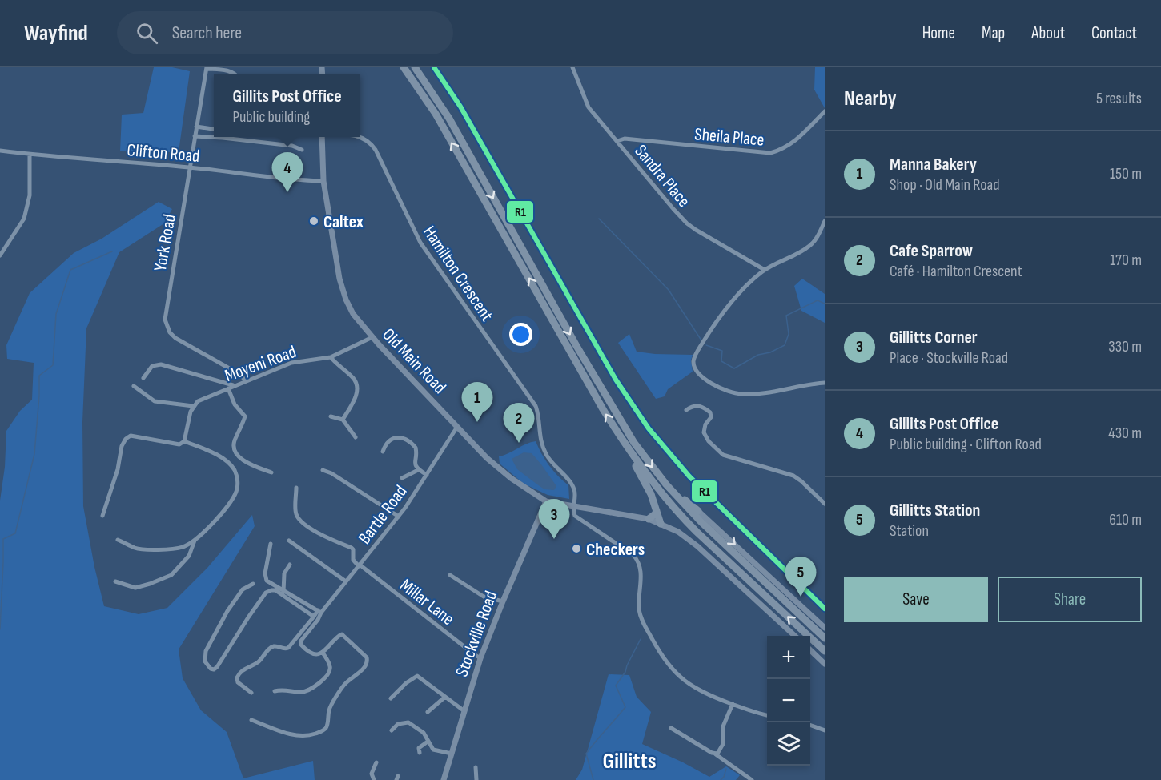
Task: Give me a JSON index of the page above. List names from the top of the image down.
{
  "streets": {
    "street": [
      "Sheila Place",
      "Clifton Road",
      "Sandra Place",
      "York Road",
      "Hamilton Crescent",
      "Old Main Road",
      "Moyeni Road",
      "Bartle Road",
      "Millar Lane",
      "Stockville Road"
    ]
  },
  "crossings": [
    ["Sheila Place", "Sandra Place"],
    ["Clifton Road", "York Road"],
    ["Clifton Road", "Old Main Road"],
    ["York Road", "Moyeni Road"],
    ["Hamilton Crescent", "Old Main Road"],
    ["Old Main Road", "Moyeni Road"],
    ["Old Main Road", "Bartle Road"],
    ["Old Main Road", "Stockville Road"],
    ["Bartle Road", "Millar Lane"],
    ["Millar Lane", "Stockville Road"]
  ],
  "districts": ["Gillitts"],
  "places": ["Caltex", "Checkers"],
  "lines": ["transit line R1"],
  "page": {
    "header": "Wayfind",
    "search": "Search here",
    "nav": [
      "Home",
      "Map",
      "About",
      "Contact"
    ],
    "heading": ["Nearby", "5 results"],
    "popup": ["Gillits Post Office", "Public building"],
    "list": [
      {
        "mark": "1",
        "name": "Manna Bakery",
        "note": "Shop · Old Main Road",
        "value": "150 m"
      },
      {
        "mark": "2",
        "name": "Cafe Sparrow",
        "note": "Café · Hamilton Crescent",
        "value": "170 m"
      },
      {
        "mark": "3",
        "name": "Gillitts Corner",
        "note": "Place · Stockville Road",
        "value": "330 m"
      },
      {
        "mark": "4",
        "name": "Gillits Post Office",
        "note": "Public building · Clifton Road",
        "value": "430 m"
      },
      {
        "mark": "5",
        "name": "Gillitts Station",
        "note": "Station",
        "value": "610 m"
      }
    ],
    "pins": [
      "4",
      "1",
      "2",
      "3",
      "5"
    ],
    "buttons": ["Save", "Share"],
    "map_buttons": ["+", "−"]
  }
}
